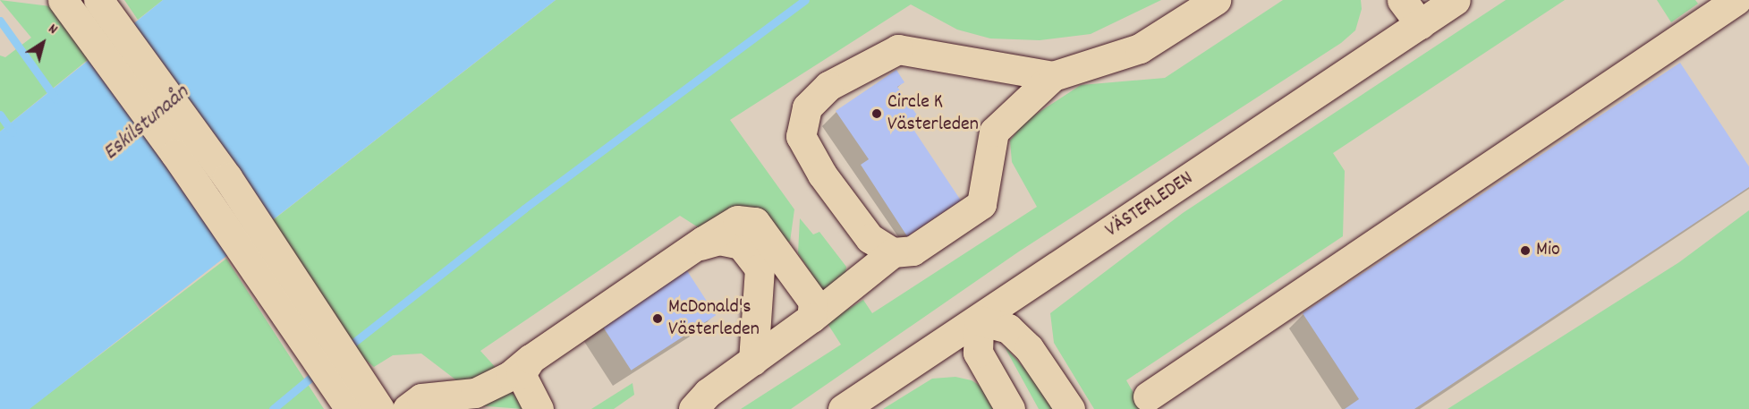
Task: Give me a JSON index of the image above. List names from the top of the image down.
{
  "streets": {
    "main road": ["VÄSTERLEDEN"]
  },
  "water": ["Eskilstunaån"],
  "places": ["Circle K Västerleden", "Mio", "McDonald's Västerleden"],
  "north": "top right"
}
